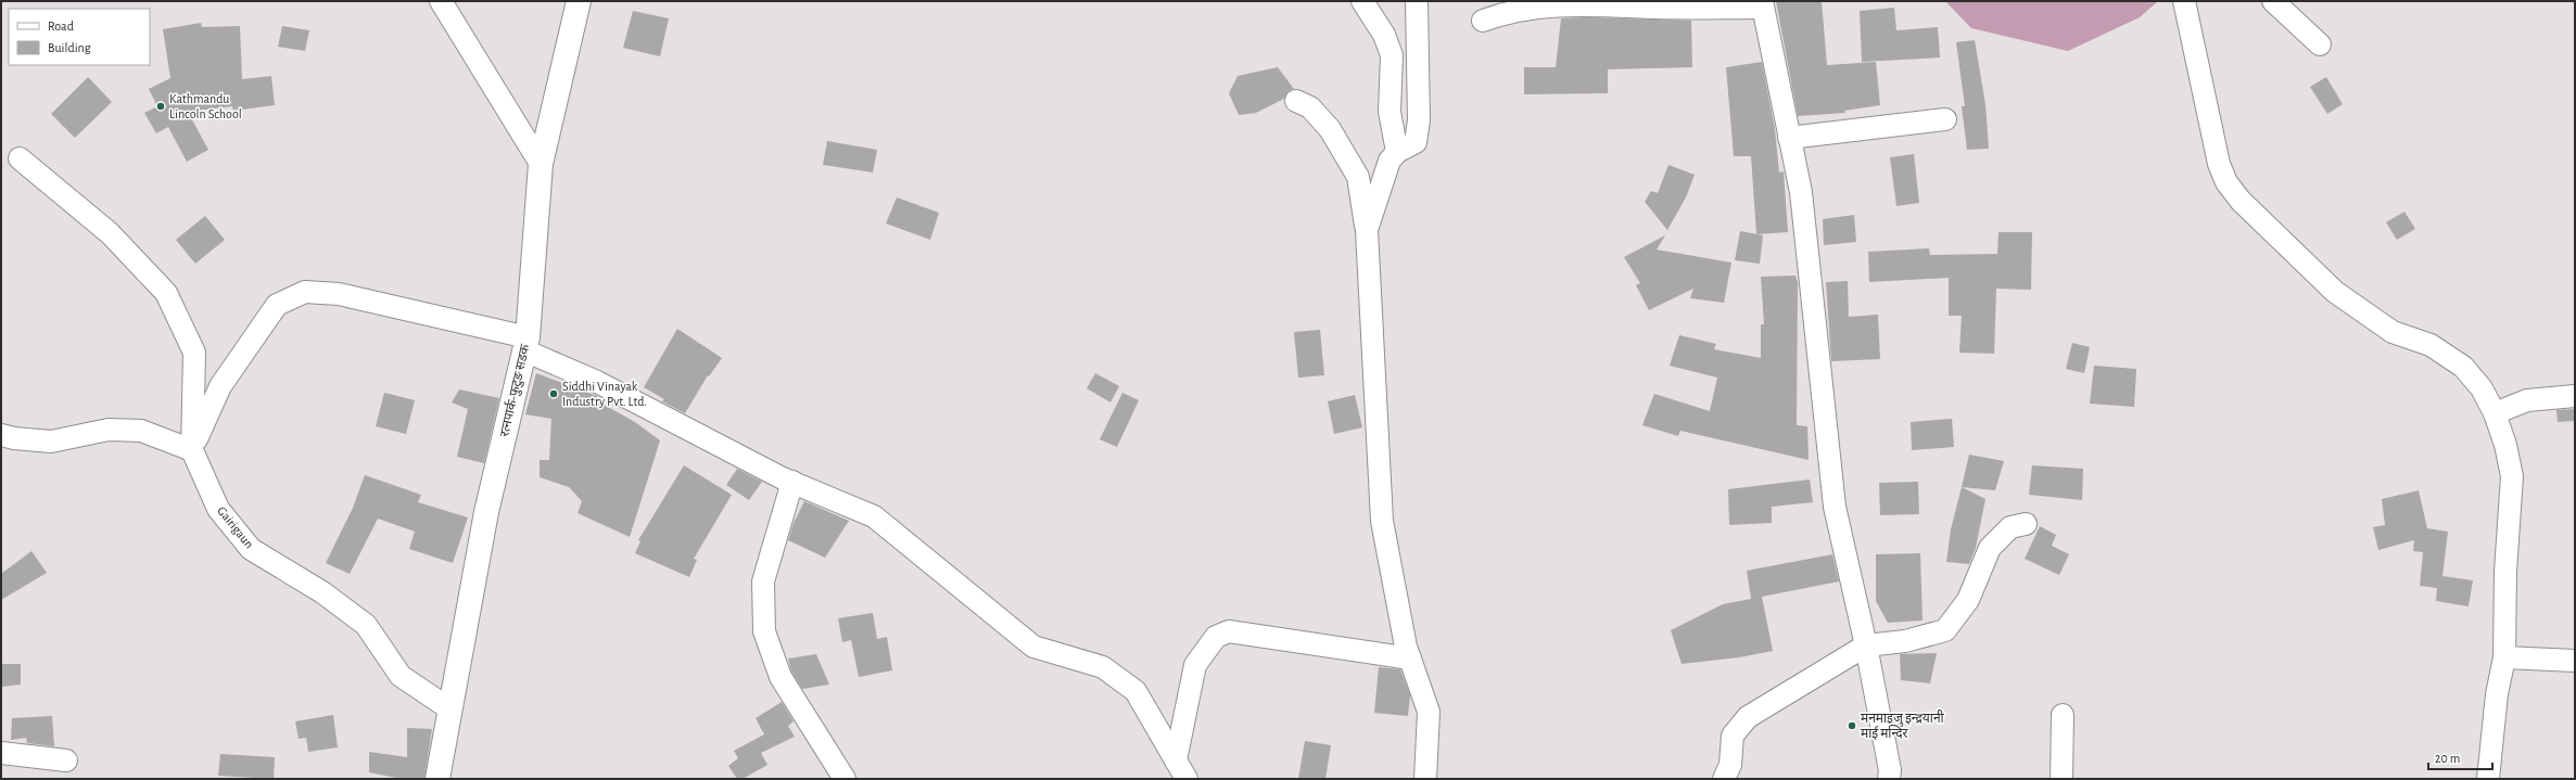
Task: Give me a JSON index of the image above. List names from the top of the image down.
{
  "streets": {
    "street": ["रत्नपार्क-फुटुङ सडक", "Gairigaun"]
  },
  "crossings": [
    ["रत्नपार्क-फुटुङ सडक", "Gairigaun"]
  ],
  "places": ["Kathmandu Lincoln School", "Siddhi Vinayak Industry Pvt. Ltd.", "मनमाइजु इन्द्रयानी माई मन्दिर"],
  "legend": ["Road", "Building"],
  "scale_bar": "20 m"
}
